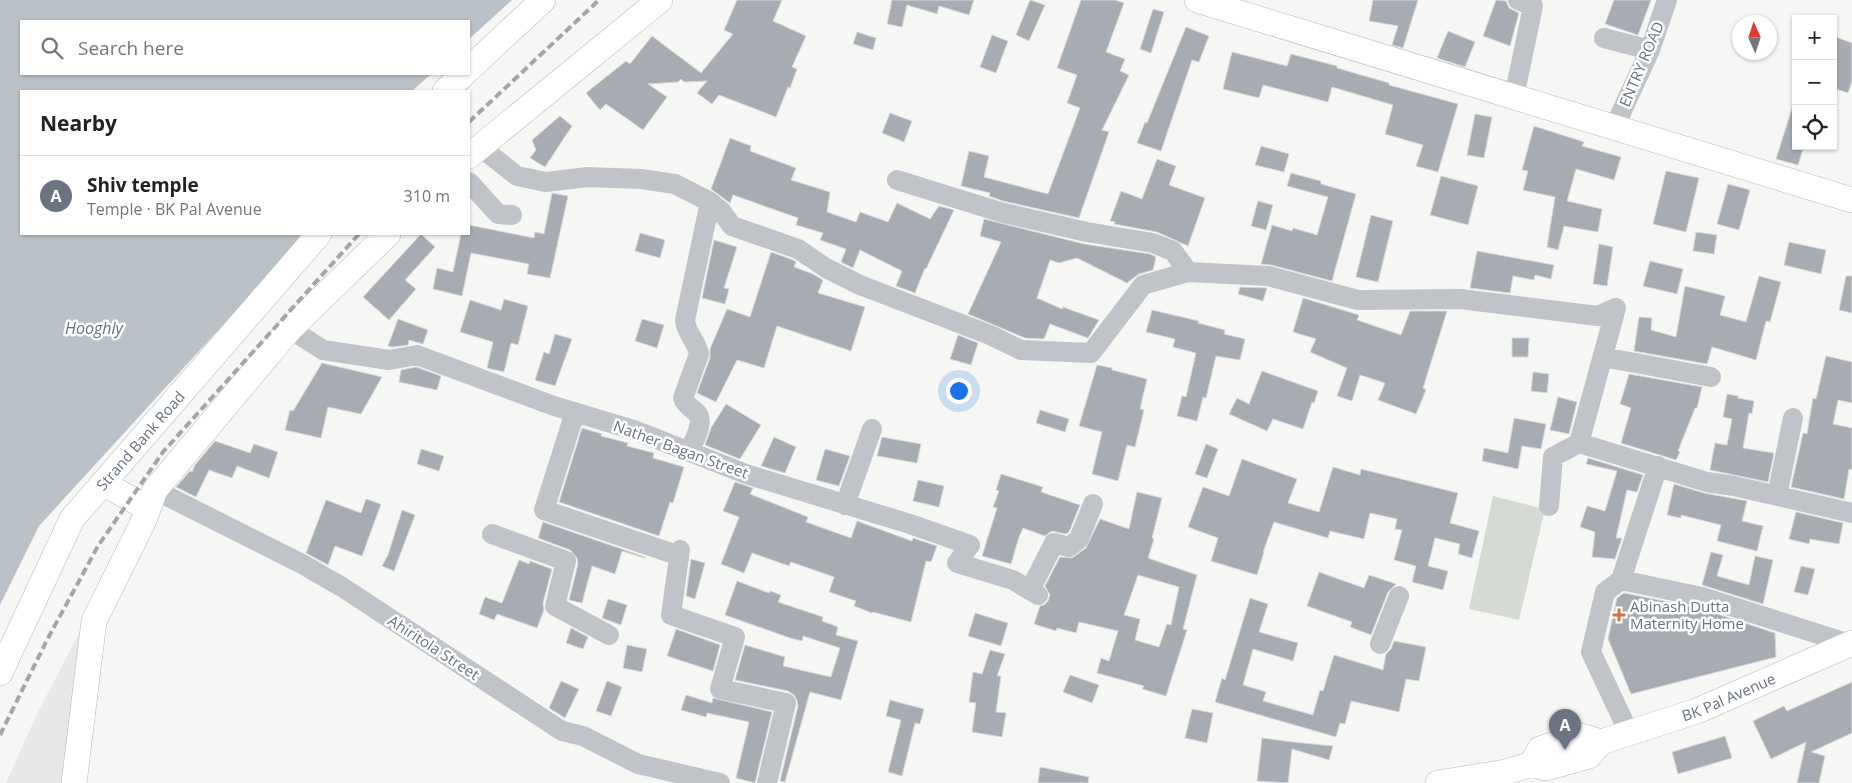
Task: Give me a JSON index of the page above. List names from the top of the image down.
{
  "streets": {
    "main road": ["Strand Bank Road", "BK Pal Avenue"],
    "street": ["ENTRY ROAD", "Nather Bagan Street", "Ahiritola Street"]
  },
  "water": ["Hooghly"],
  "places": {
    "health": ["Abinash Dutta Maternity Home"]
  },
  "north": "top",
  "page": {
    "map_buttons": ["+", "−"],
    "search": "Search here",
    "heading": "Nearby",
    "list": [
      {
        "mark": "A",
        "name": "Shiv temple",
        "note": "Temple · BK Pal Avenue",
        "value": "310 m"
      }
    ],
    "pins": "A"
  }
}
